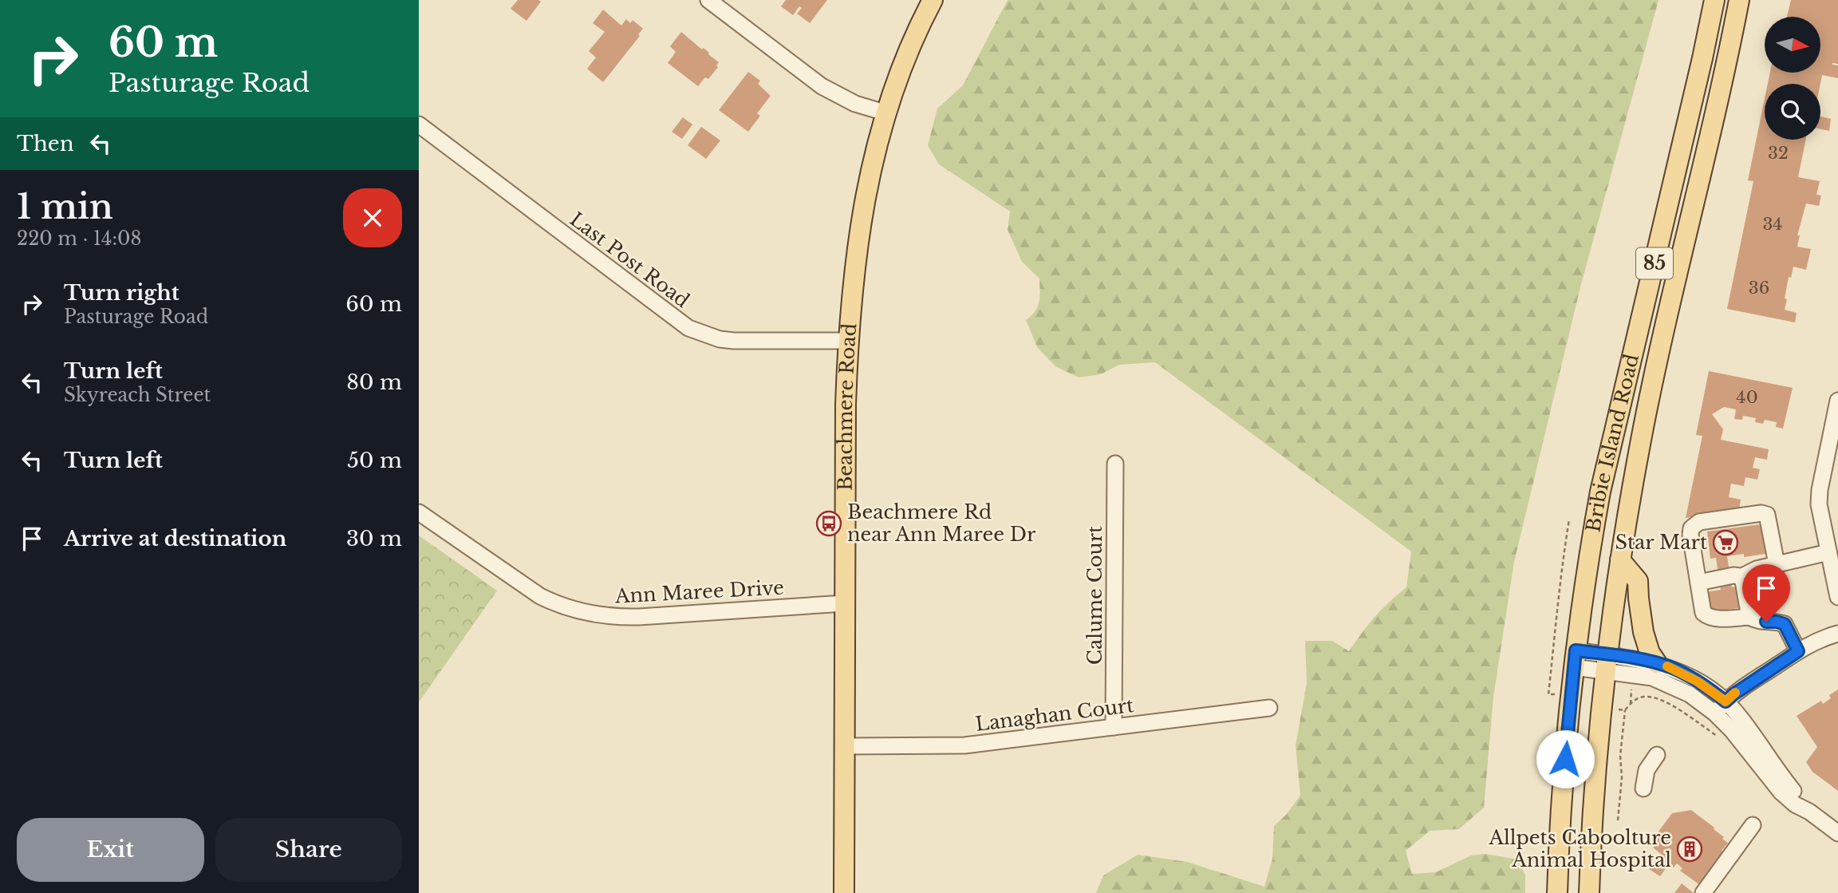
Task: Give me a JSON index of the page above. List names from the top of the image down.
{
  "streets": {
    "main road": ["85", "Beachmere Road", "Bribie Island Road"],
    "street": [
      "Last Post Road",
      "Ann Maree Drive",
      "Calume Court",
      "Lanaghan Court"
    ]
  },
  "crossings": [
    ["Last Post Road", "Beachmere Road"],
    ["Beachmere Road", "Ann Maree Drive"],
    ["Beachmere Road", "Lanaghan Court"],
    ["Calume Court", "Lanaghan Court"]
  ],
  "places": {
    "bus stop": ["Beachmere Rd near Ann Maree Dr"],
    "supermarket": ["Star Mart"],
    "building": ["Allpets Caboolture Animal Hospital"]
  },
  "house_numbers": [
    "32",
    "34",
    "36",
    "40"
  ],
  "north": "right",
  "page": {
    "turn": ["60 m", "Pasturage Road"],
    "then": "Then",
    "heading": ["1 min", "220 m · 14:08"],
    "list": [
      {
        "name": "Turn right",
        "note": "Pasturage Road",
        "value": "60 m"
      },
      {
        "name": "Turn left",
        "note": "Skyreach Street",
        "value": "80 m"
      },
      {
        "name": "Turn left",
        "value": "50 m"
      },
      {
        "name": "Arrive at destination",
        "value": "30 m"
      }
    ],
    "buttons": ["Exit", "Share"]
  }
}
